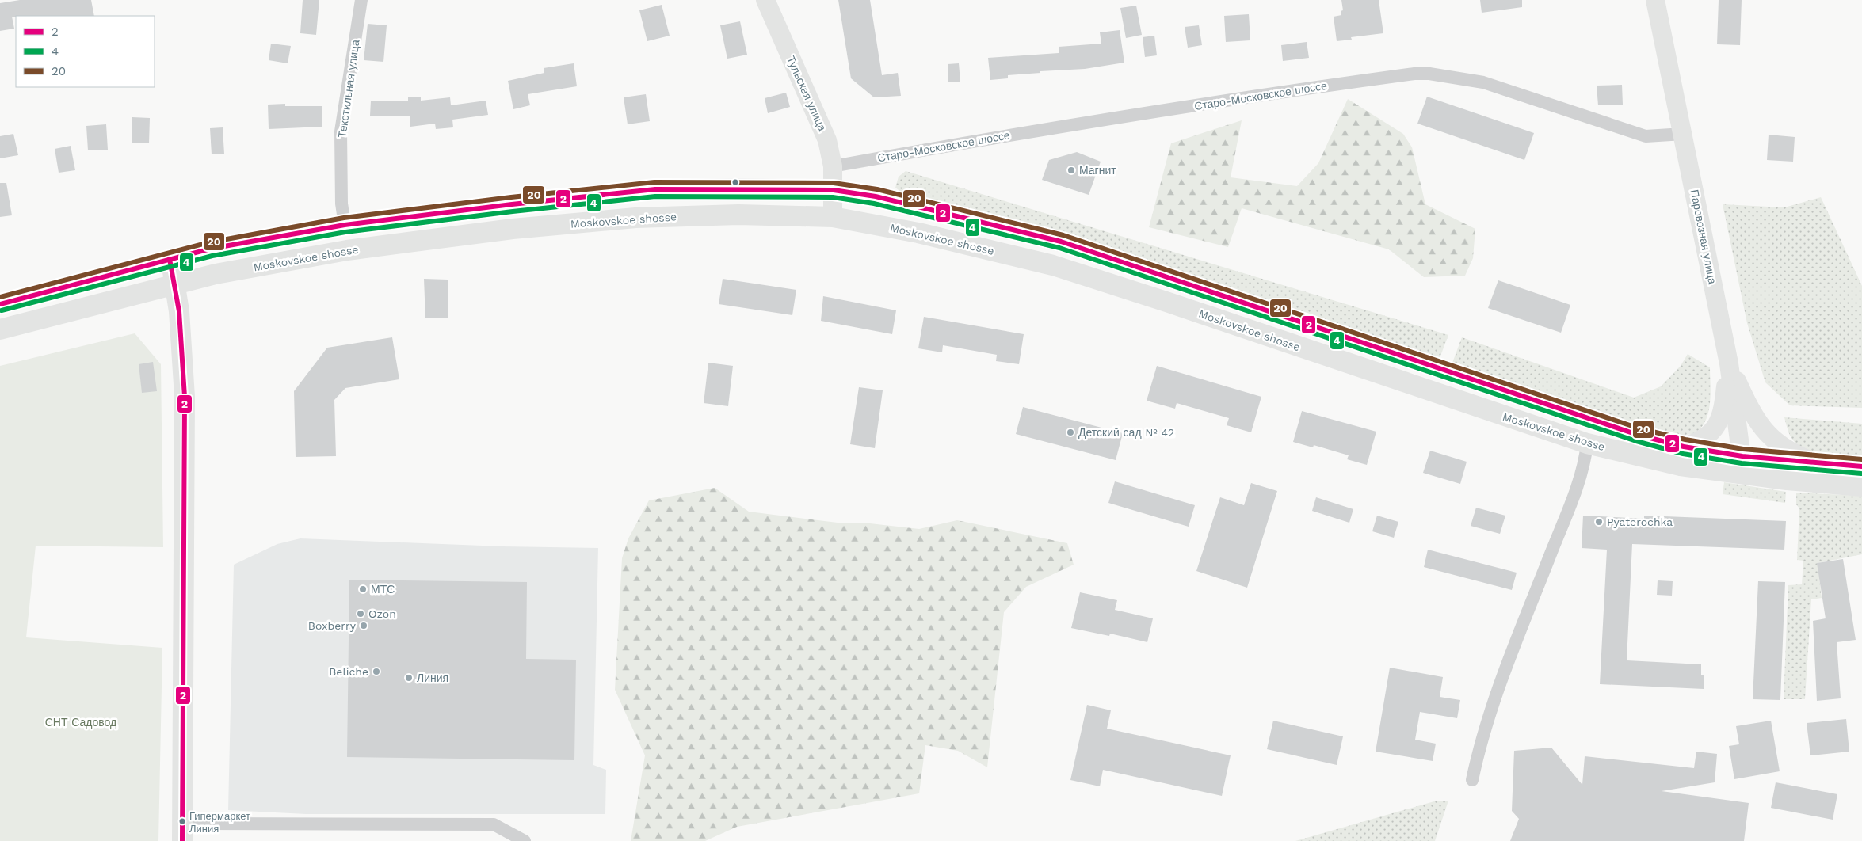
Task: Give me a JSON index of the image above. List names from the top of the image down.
{
  "streets": {
    "main road": ["Тульская улица", "Moskovskoe shosse", "Паровозная улица"],
    "street": ["Текстильная улица", "Старо-Московское шоссе"]
  },
  "crossings": [
    ["Текстильная улица", "Moskovskoe shosse"],
    ["Тульская улица", "Старо-Московское шоссе"],
    ["Тульская улица", "Moskovskoe shosse"],
    ["Старо-Московское шоссе", "Паровозная улица"],
    ["Moskovskoe shosse", "Паровозная улица"]
  ],
  "parks": ["СНТ Садовод"],
  "places": [
    "Магнит",
    "Детский сад № 42",
    "Pyaterochka",
    "МТС",
    "Ozon",
    "Boxberry",
    "Beliche",
    "Линия",
    "Гипермаркет Линия"
  ],
  "lines": ["transit line 20", "transit line 2", "transit line 4"],
  "legend": ["2", "4", "20"]
}
